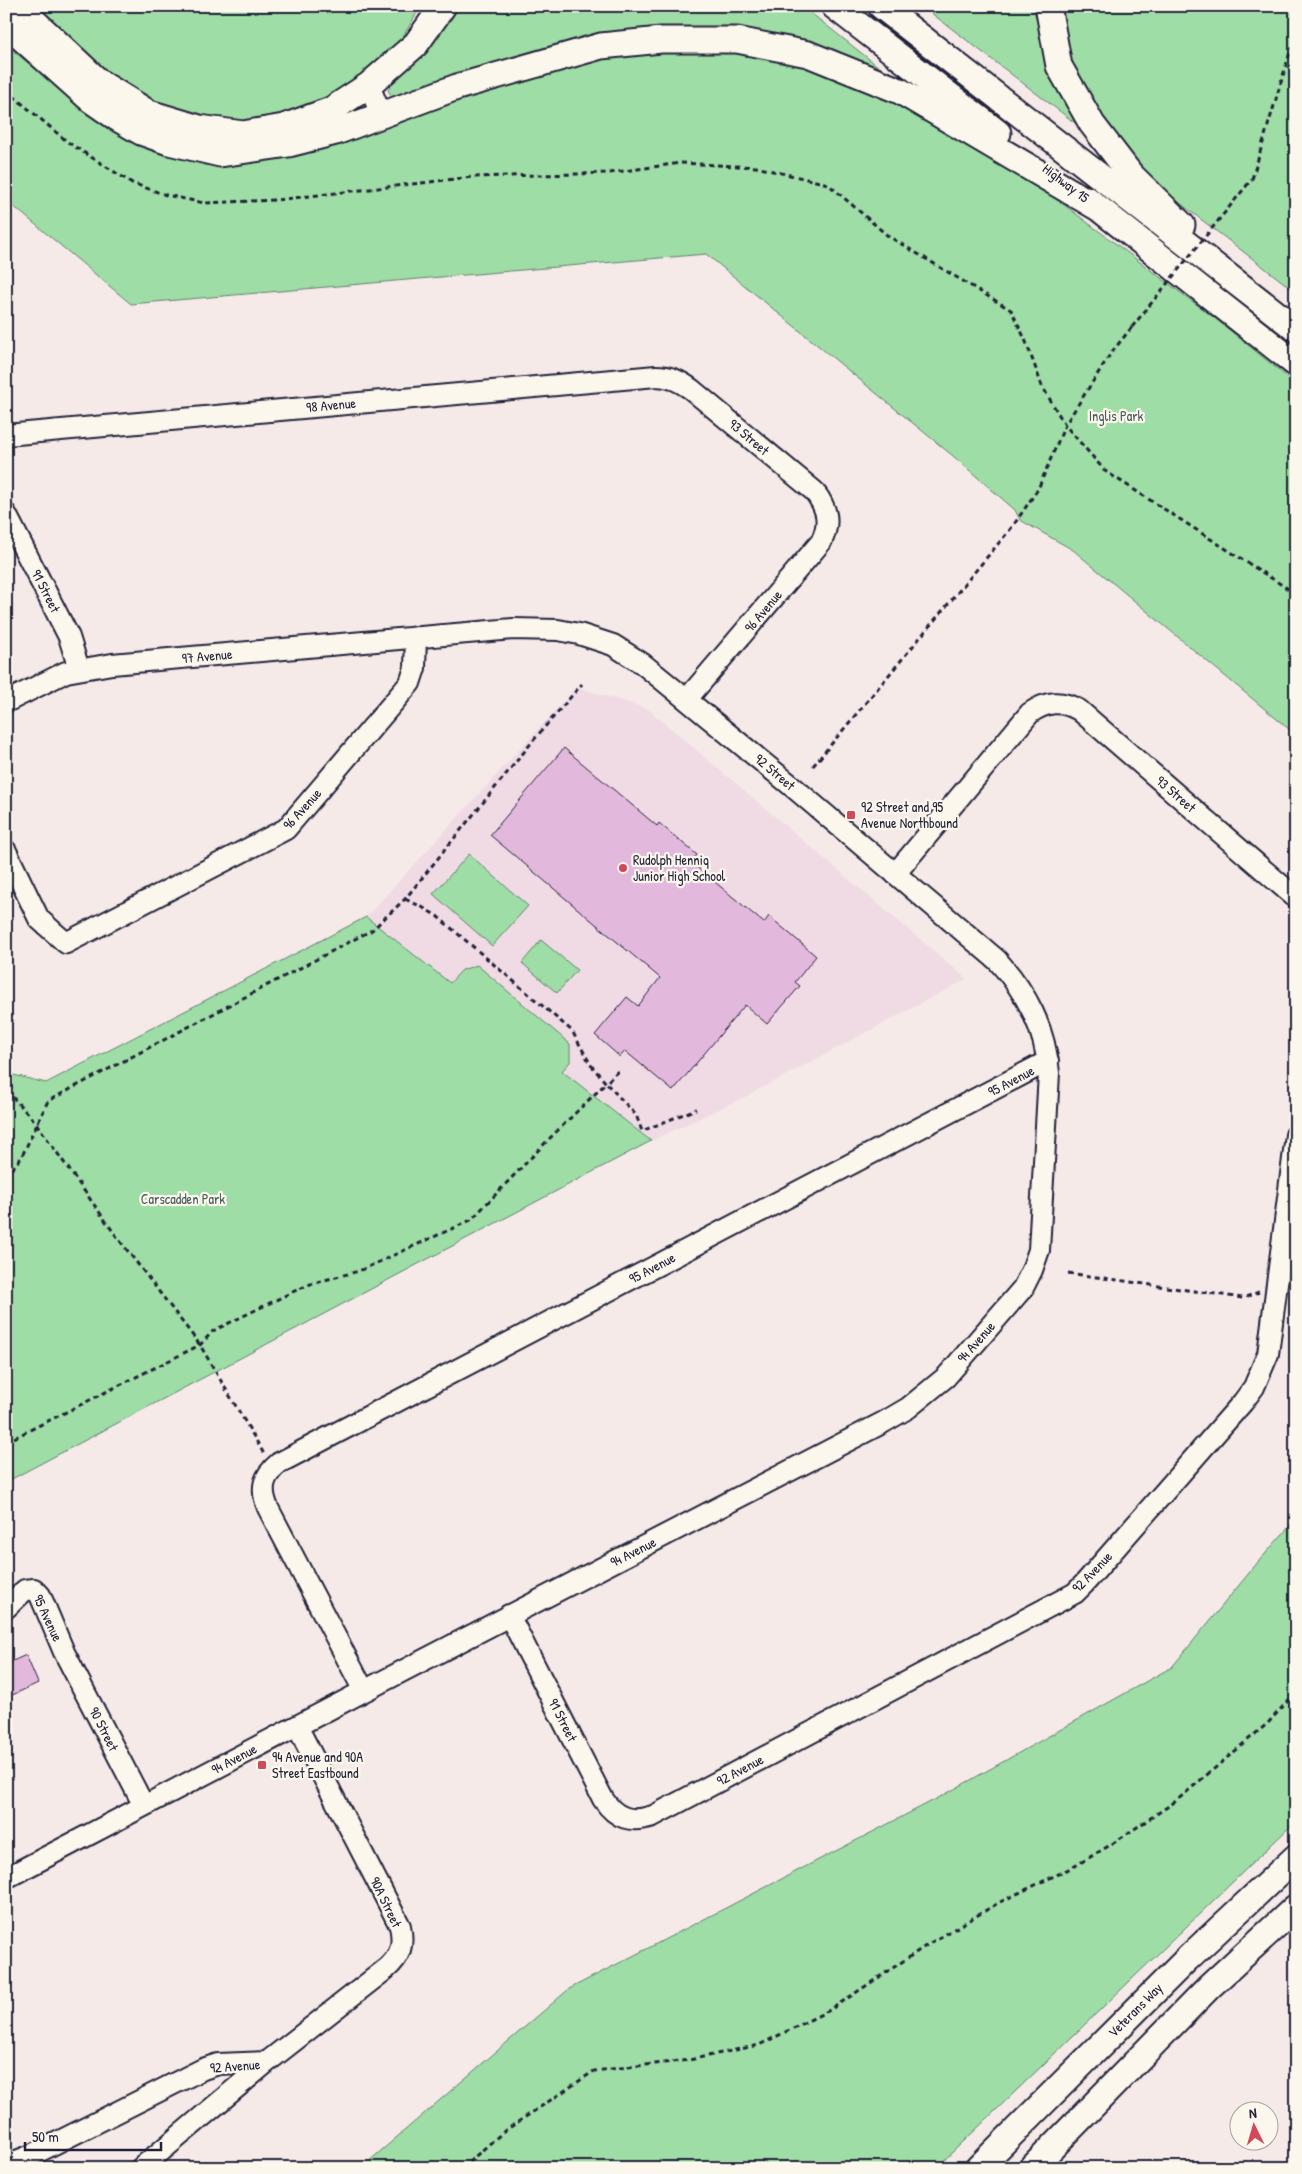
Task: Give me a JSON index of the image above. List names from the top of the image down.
{
  "streets": {
    "main road": ["Highway 15", "Veterans Way"],
    "street": [
      "98 Avenue",
      "93 Street",
      "91 Street",
      "96 Avenue",
      "97 Avenue",
      "92 Street",
      "95 Avenue",
      "94 Avenue",
      "92 Avenue",
      "90 Street",
      "90A Street"
    ]
  },
  "crossings": [
    ["98 Avenue", "93 Street"],
    ["93 Street", "96 Avenue"],
    ["93 Street", "92 Street"],
    ["91 Street", "97 Avenue"],
    ["91 Street", "94 Avenue"],
    ["91 Street", "92 Avenue"],
    ["96 Avenue", "97 Avenue"],
    ["96 Avenue", "92 Street"],
    ["97 Avenue", "92 Street"],
    ["92 Street", "95 Avenue"],
    ["92 Street", "94 Avenue"],
    ["95 Avenue", "94 Avenue"],
    ["95 Avenue", "90 Street"],
    ["94 Avenue", "90 Street"],
    ["94 Avenue", "90A Street"],
    ["92 Avenue", "90A Street"]
  ],
  "parks": ["Inglis Park", "Carscadden Park"],
  "places": {
    "transit": ["92 Street and 95 Avenue Northbound", "94 Avenue and 90A Street Eastbound"],
    "other": ["Rudolph Hennig Junior High School"]
  },
  "scale_bar": "50 m",
  "north": "top"
}
